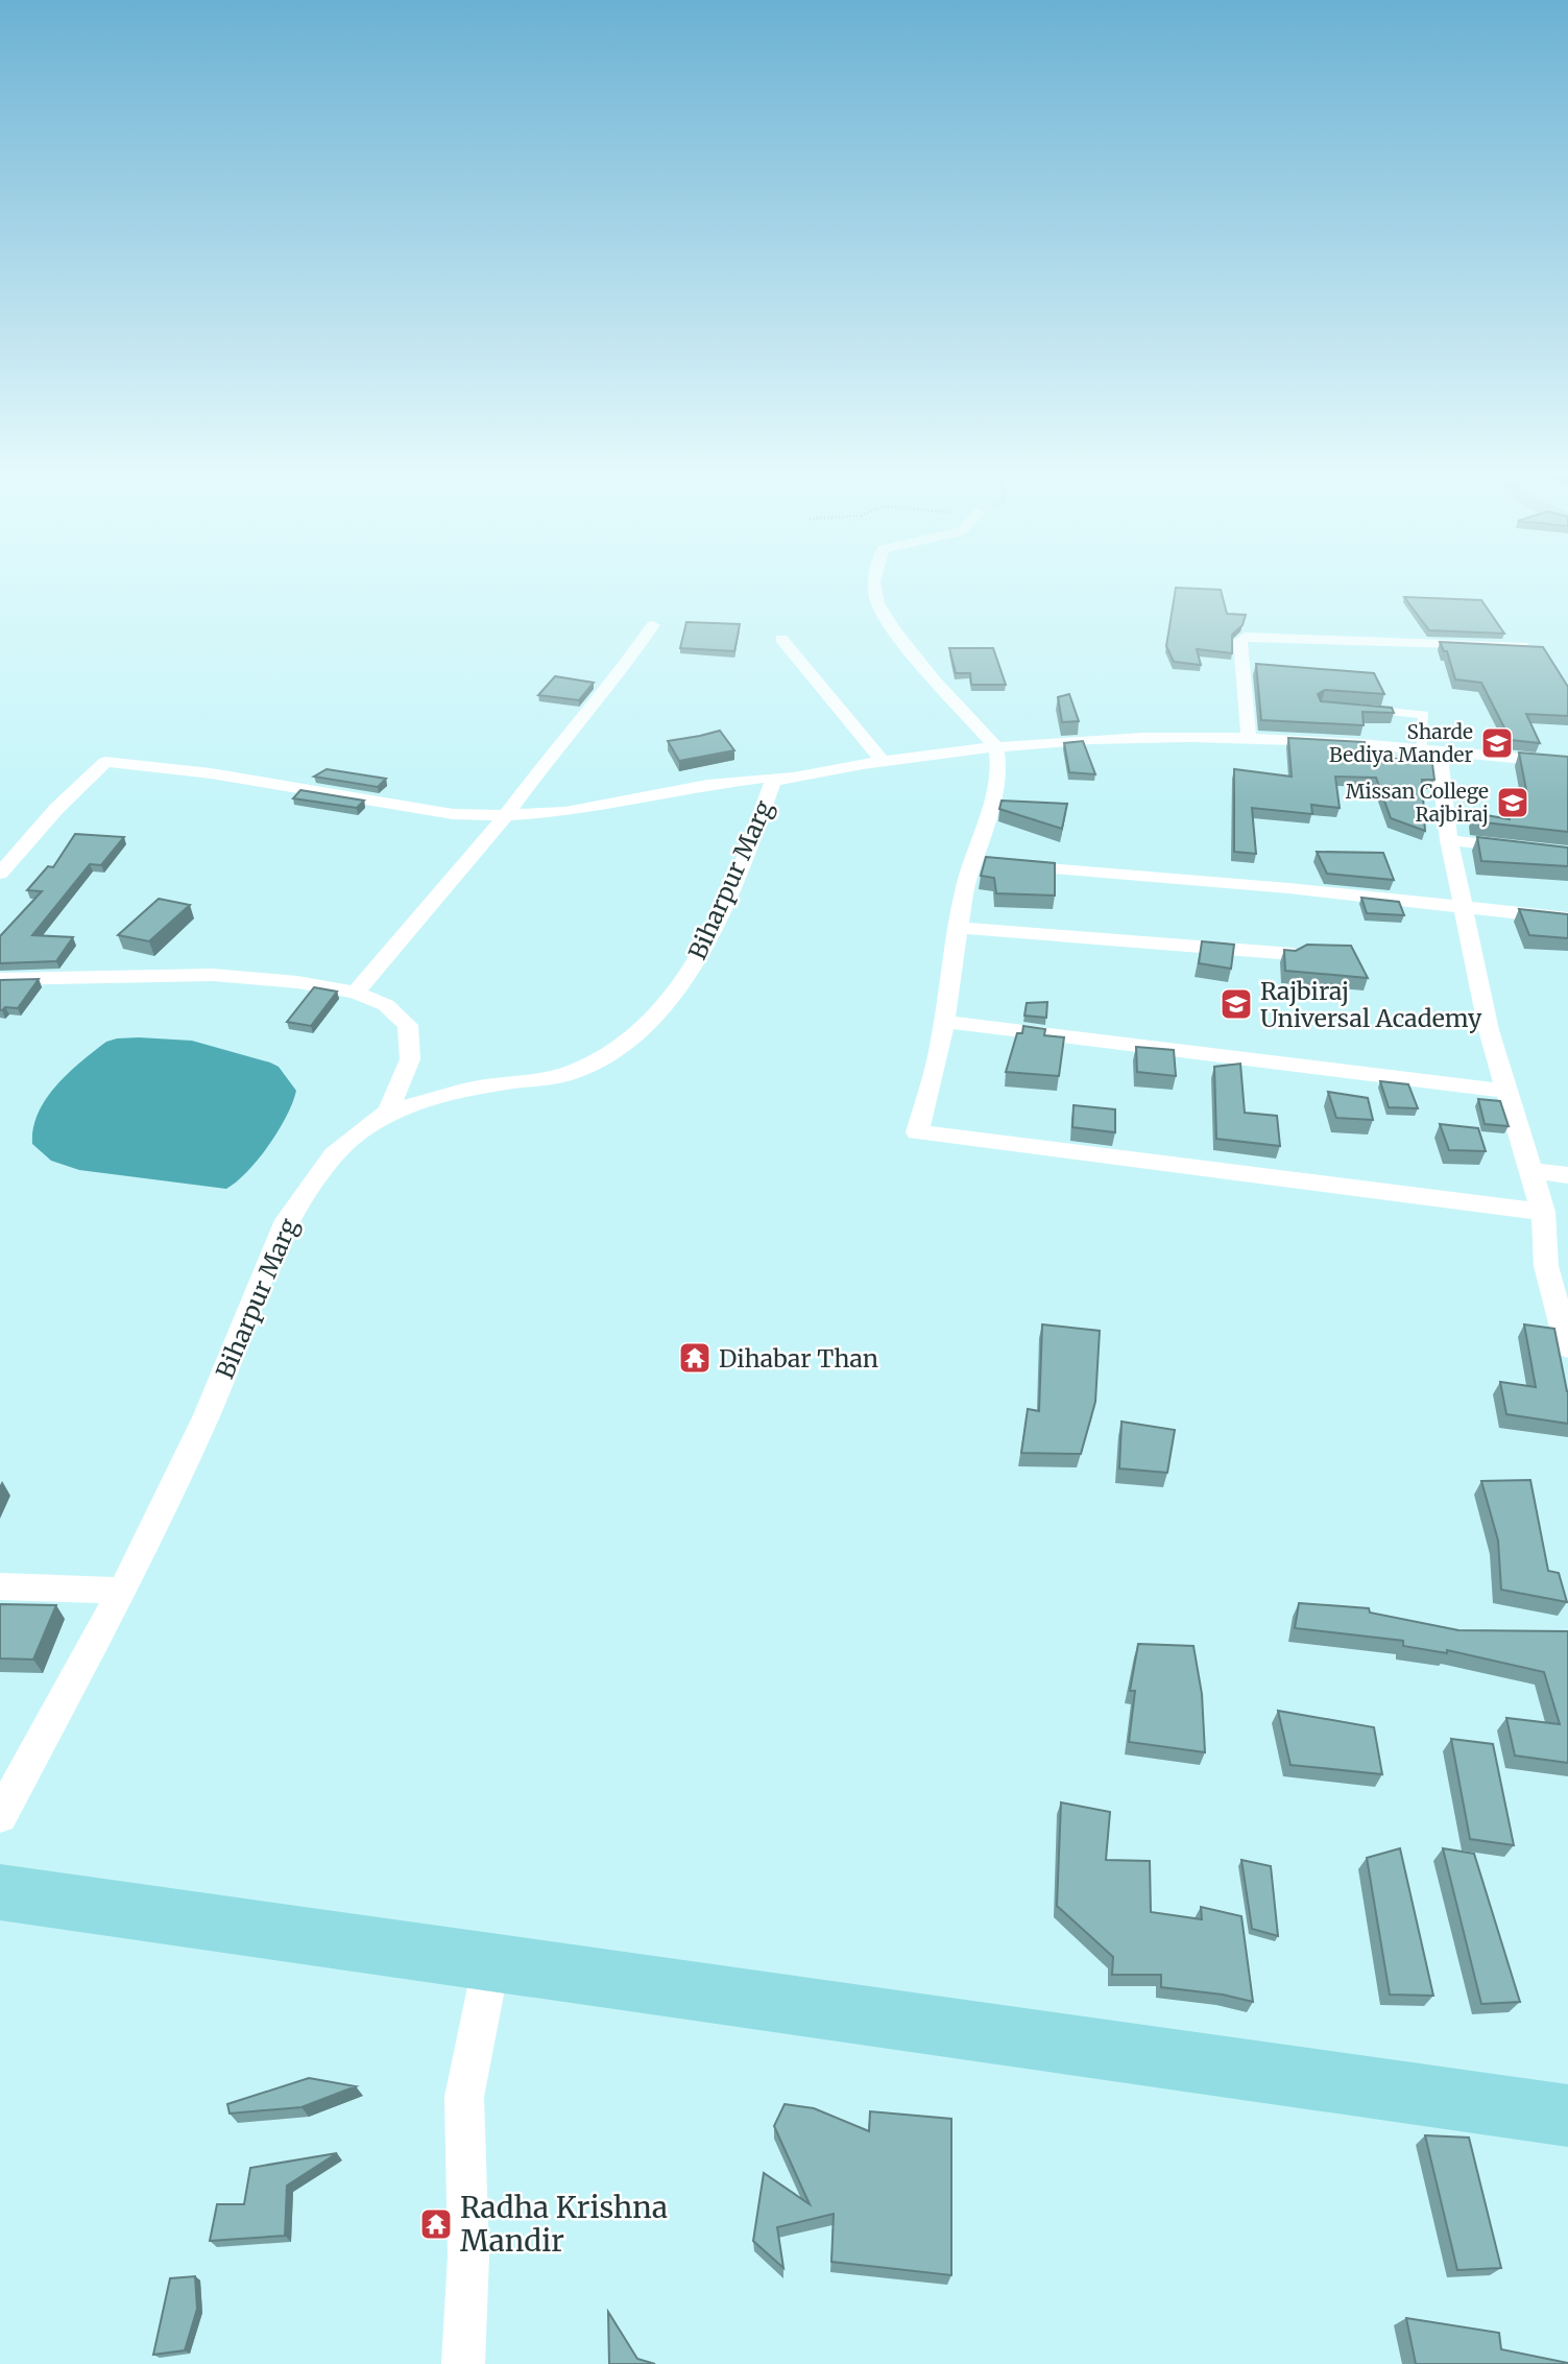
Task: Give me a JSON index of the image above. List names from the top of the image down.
{
  "streets": {
    "street": ["Biharpur Marg"]
  },
  "places": {
    "school or university": ["Sharde Bediya Mander", "Missan College Rajbiraj", "Rajbiraj Universal Academy"],
    "temple": ["Dihabar Than", "Radha Krishna Mandir"]
  }
}
